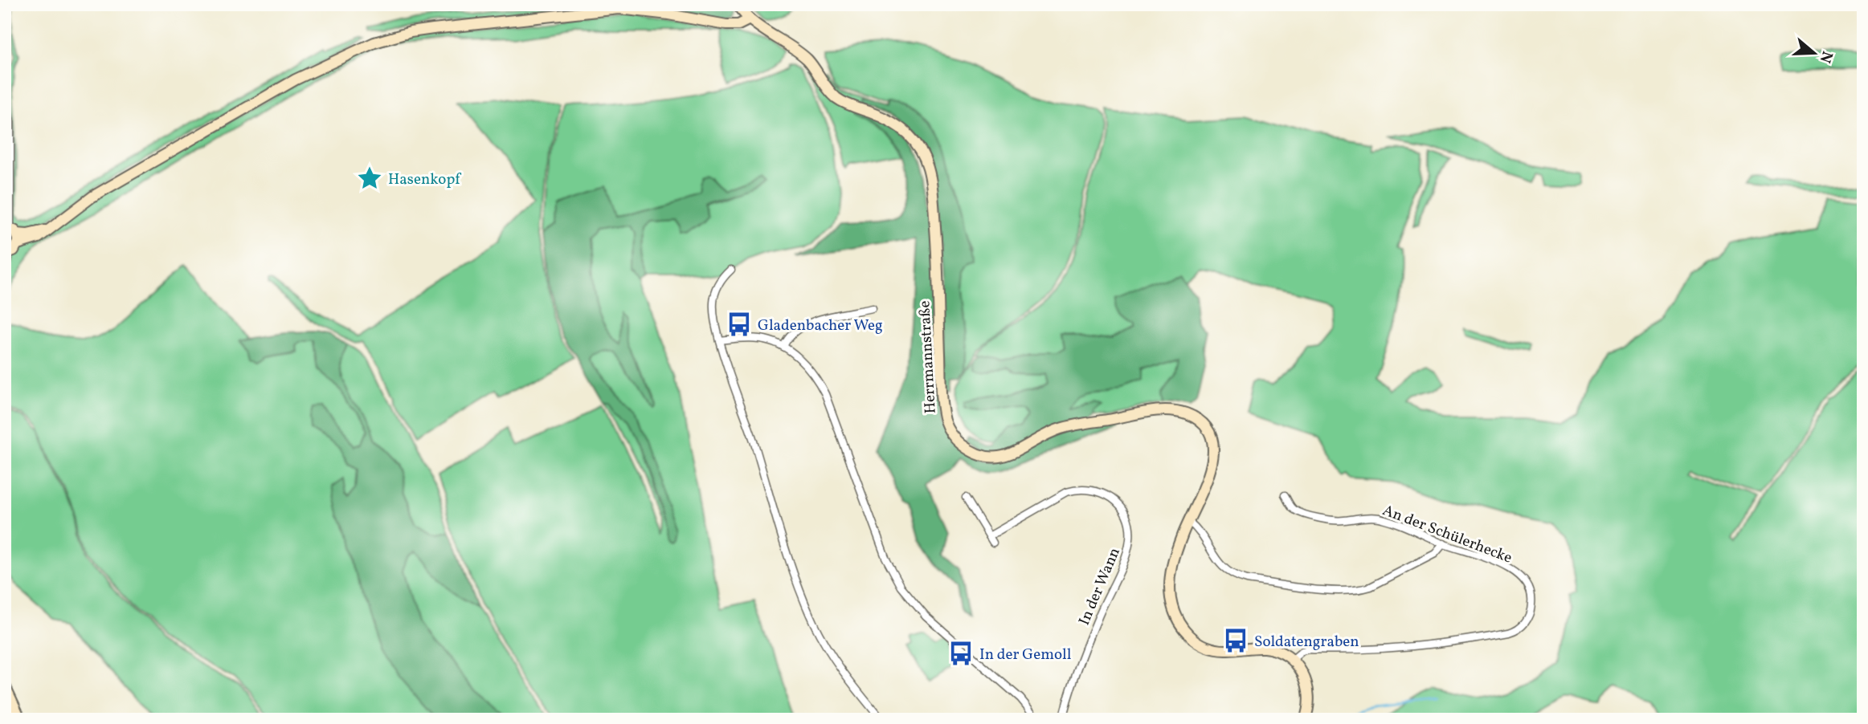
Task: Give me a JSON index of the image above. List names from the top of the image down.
{
  "streets": {
    "street": ["Herrmannstraße", "An der Schülerhecke", "In der Wann"]
  },
  "crossings": [
    ["Herrmannstraße", "An der Schülerhecke"]
  ],
  "places": {
    "place": ["Hasenkopf"],
    "bus stop": ["Gladenbacher Weg", "Soldatengraben", "In der Gemoll"]
  },
  "north": "right"
}
